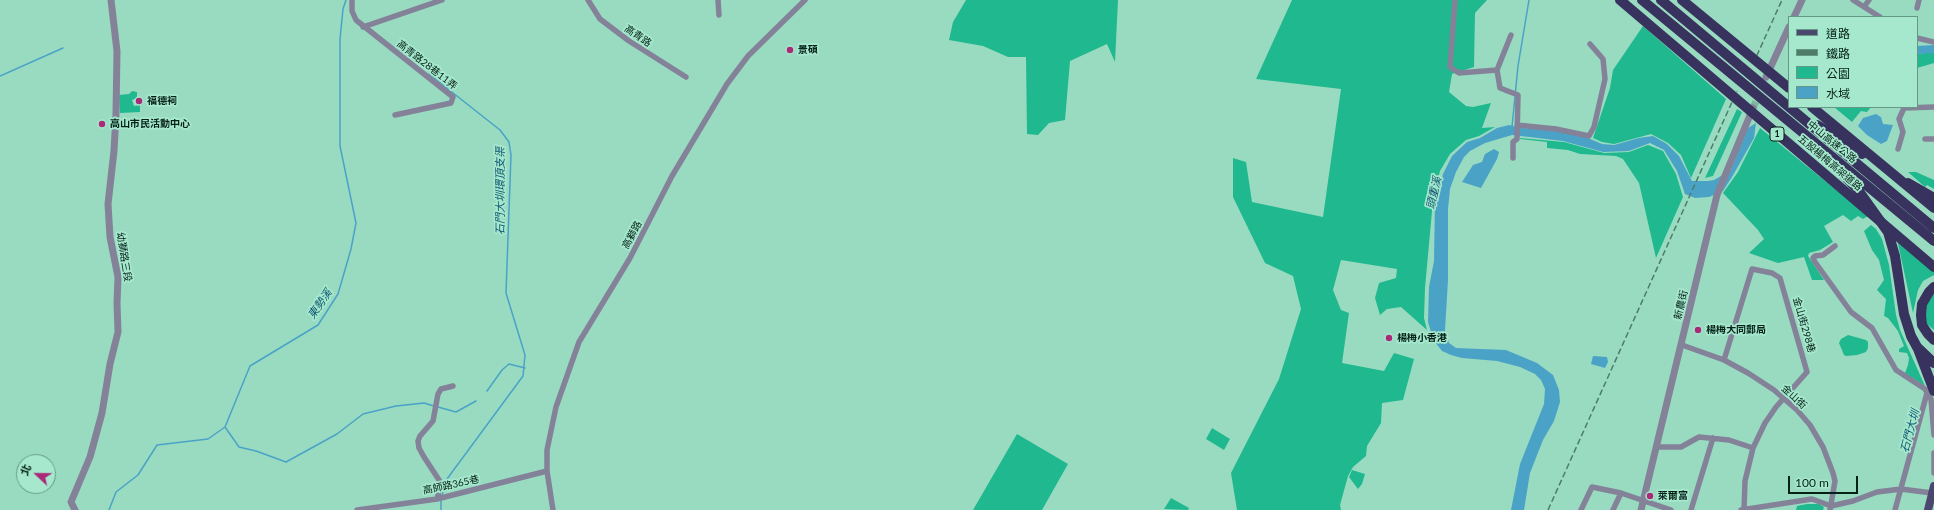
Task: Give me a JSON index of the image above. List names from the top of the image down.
{
  "streets": {
    "highway": ["1", "中山高速公路", "五股楊梅高架道路"],
    "street": [
      "高青路",
      "高青路28巷11弄",
      "高獅路",
      "幼獅路三段",
      "新農街",
      "金山街298巷",
      "金山街",
      "高師路365巷"
    ]
  },
  "crossings": [
    ["高獅路", "高師路365巷"],
    ["新農街", "金山街"],
    ["金山街298巷", "金山街"]
  ],
  "water": [
    "石門大圳環頂支渠",
    "頭重溪",
    "東勢溪",
    "石門大圳"
  ],
  "places": [
    "景碩",
    "福德祠",
    "高山市民活動中心",
    "楊梅大同郵局",
    "楊梅小香港",
    "萊爾富"
  ],
  "legend": [
    "道路",
    "鐵路",
    "公園",
    "水域"
  ],
  "scale_bar": "100 m",
  "north": "left"
}
